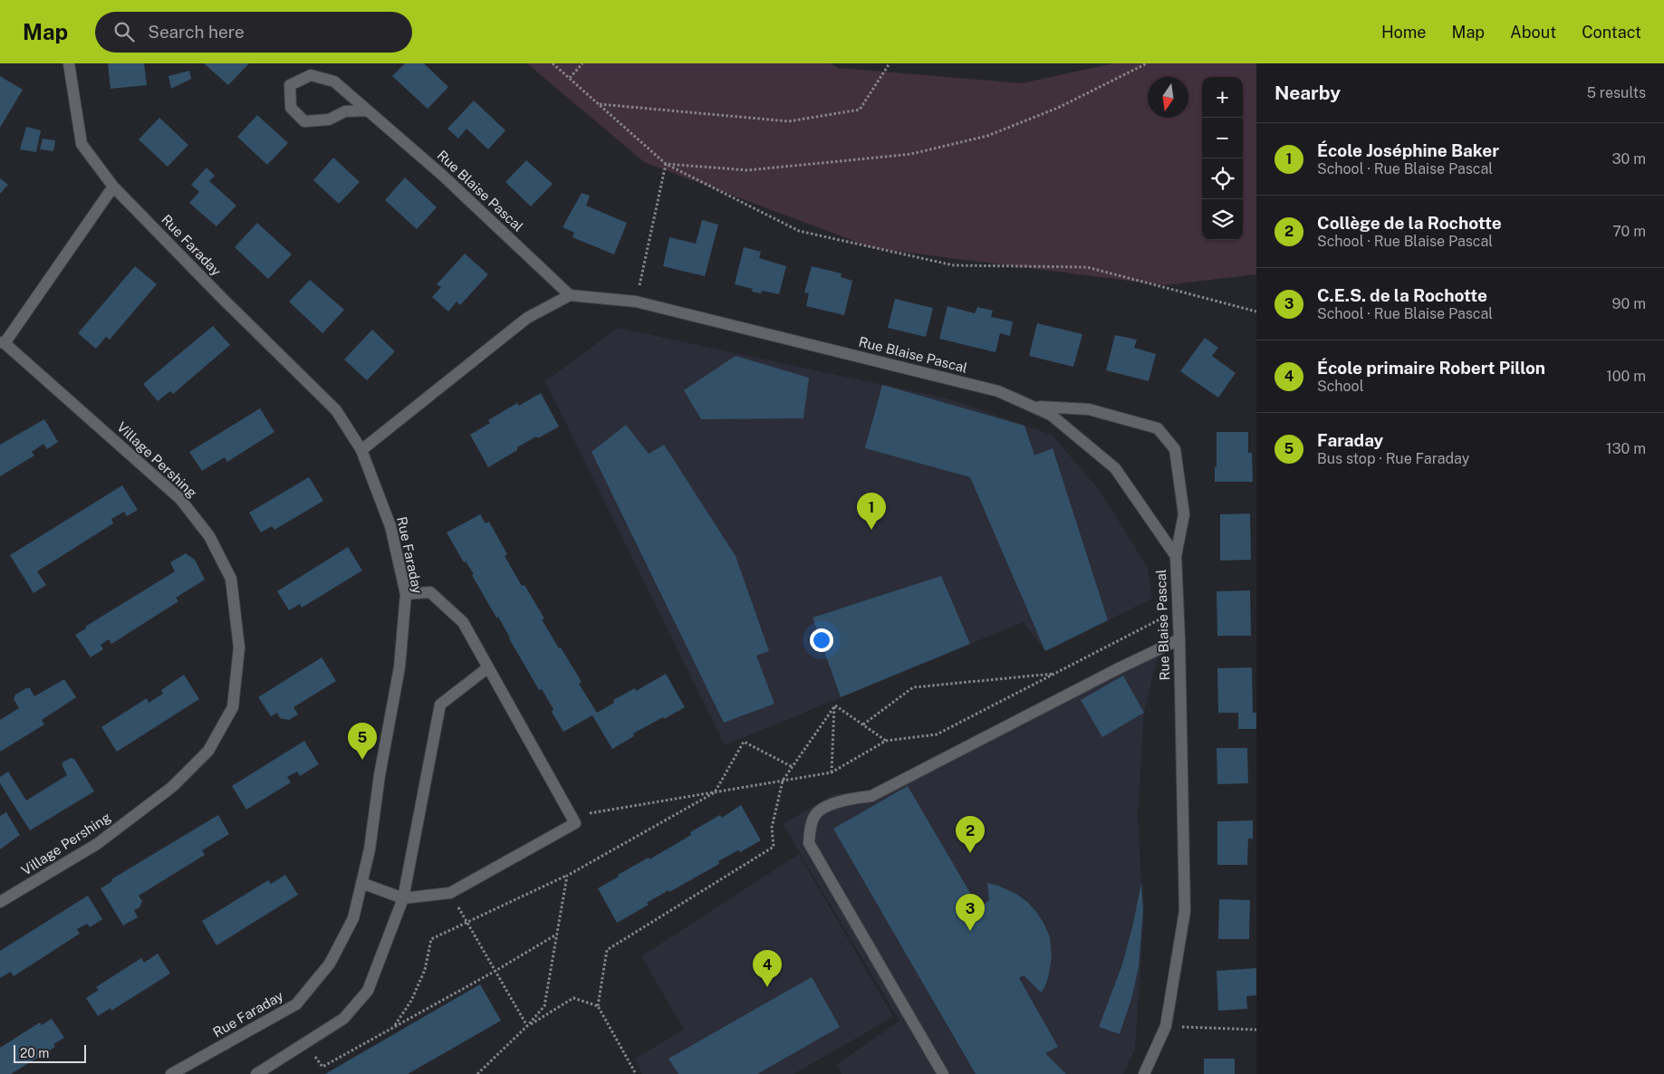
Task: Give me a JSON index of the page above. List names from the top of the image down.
{
  "streets": {
    "street": ["Rue Blaise Pascal", "Rue Faraday", "Village Pershing"]
  },
  "scale_bar": "20 m",
  "north": "bottom",
  "page": {
    "header": "Map",
    "search": "Search here",
    "nav": [
      "Home",
      "Map",
      "About",
      "Contact"
    ],
    "heading": ["Nearby", "5 results"],
    "map_buttons": ["+", "−"],
    "list": [
      {
        "mark": "1",
        "name": "École Joséphine Baker",
        "note": "School · Rue Blaise Pascal",
        "value": "30 m"
      },
      {
        "mark": "2",
        "name": "Collège de la Rochotte",
        "note": "School · Rue Blaise Pascal",
        "value": "70 m"
      },
      {
        "mark": "3",
        "name": "C.E.S. de la Rochotte",
        "note": "School · Rue Blaise Pascal",
        "value": "90 m"
      },
      {
        "mark": "4",
        "name": "École primaire Robert Pillon",
        "note": "School",
        "value": "100 m"
      },
      {
        "mark": "5",
        "name": "Faraday",
        "note": "Bus stop · Rue Faraday",
        "value": "130 m"
      }
    ],
    "pins": [
      "1",
      "5",
      "2",
      "3",
      "4"
    ],
    "scale": "20 m"
  }
}
